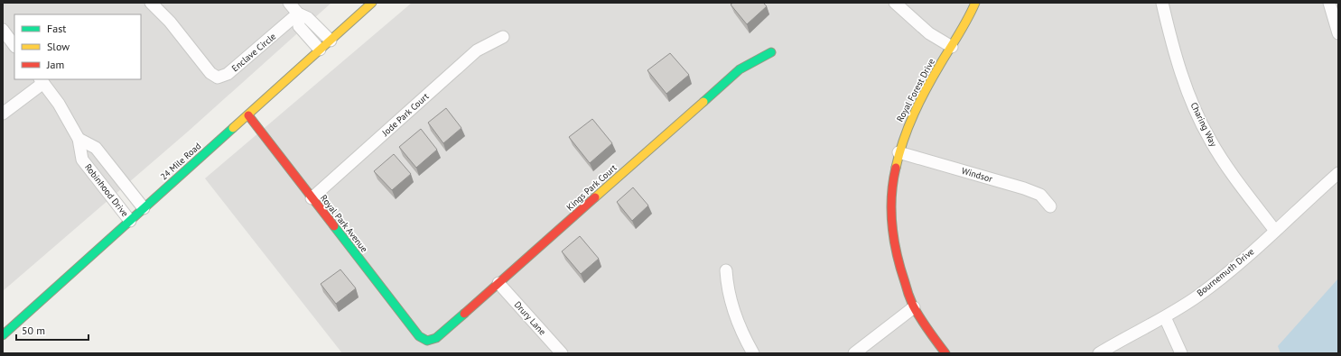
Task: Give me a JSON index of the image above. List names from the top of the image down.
{
  "streets": {
    "street": [
      "Enclave Circle",
      "Royal Forest Drive",
      "Jode Park Court",
      "Charing Way",
      "24 Mile Road",
      "Windsor",
      "Kings Park Court",
      "Robinhood Drive",
      "Royal Park Avenue",
      "Bournemuth Drive",
      "Drury Lane"
    ]
  },
  "crossings": [
    ["Royal Forest Drive", "Windsor"],
    ["Jode Park Court", "Royal Park Avenue"],
    ["Charing Way", "Bournemuth Drive"],
    ["24 Mile Road", "Robinhood Drive"],
    ["24 Mile Road", "Royal Park Avenue"],
    ["Kings Park Court", "Royal Park Avenue"],
    ["Kings Park Court", "Drury Lane"]
  ],
  "legend": ["Fast", "Slow", "Jam"],
  "scale_bar": "50 m"
}
